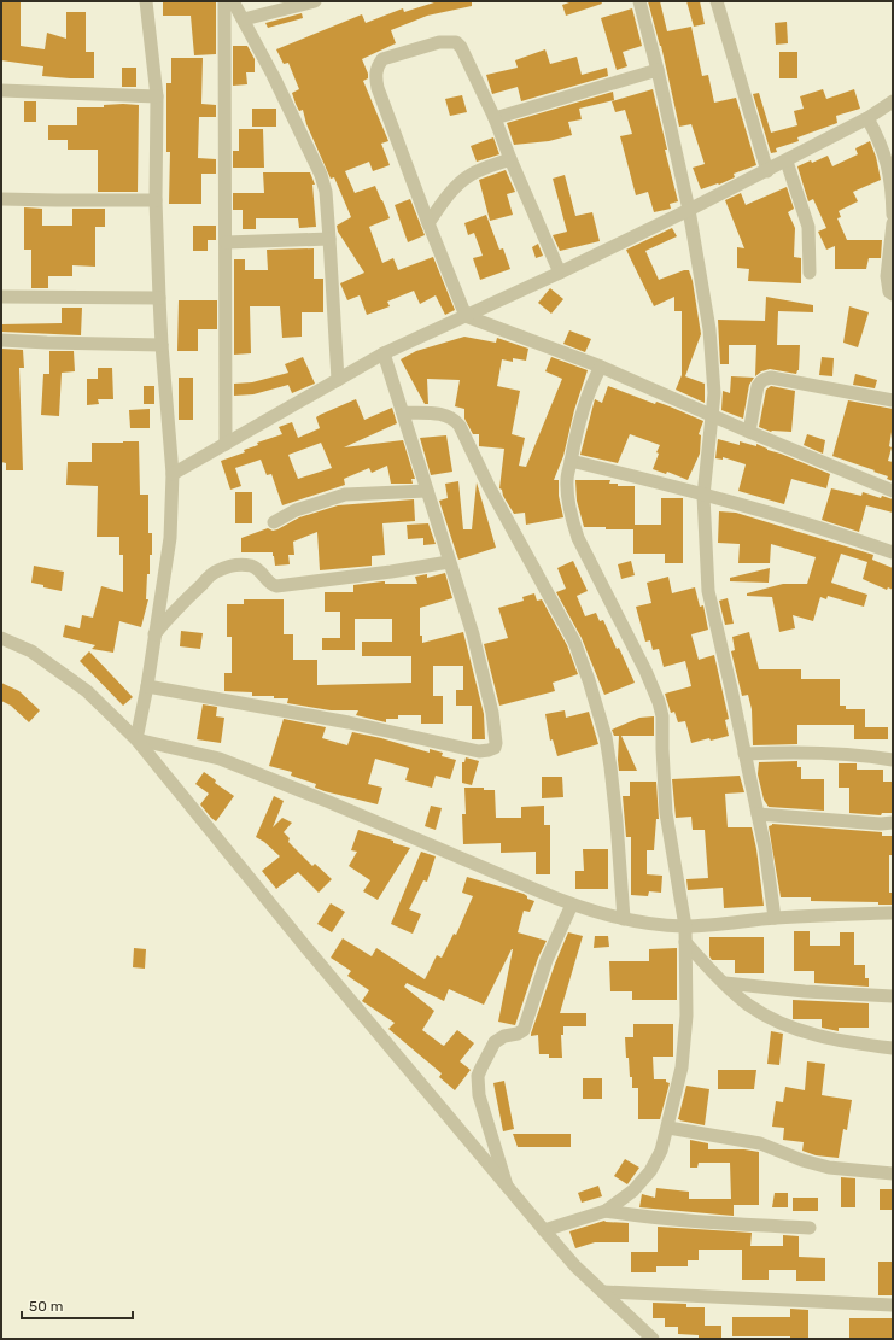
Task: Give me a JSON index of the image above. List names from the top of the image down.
{
  "scale_bar": "50 m"
}
